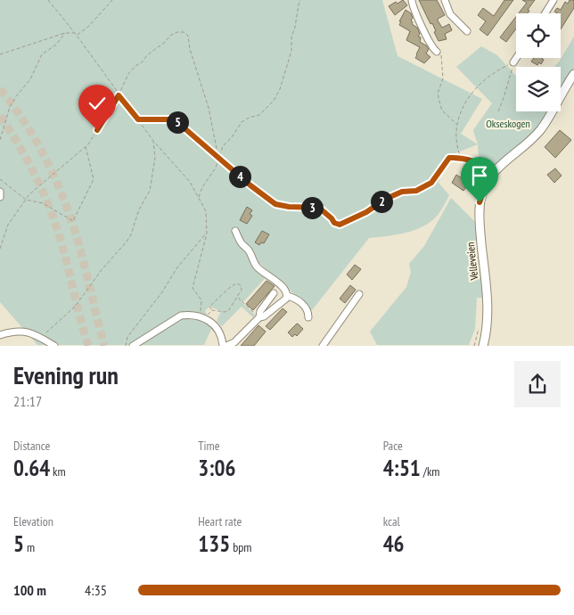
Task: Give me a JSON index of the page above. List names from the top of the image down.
{
  "streets": {
    "main road": ["Velleveien"]
  },
  "parks": ["Okseskogen"],
  "page": {
    "pins": [
      "5",
      "4",
      "2",
      "3"
    ],
    "heading": ["Evening run", "21:17"],
    "stats": [
      ["Distance", "0.64 km"],
      ["Time", "3:06"],
      ["Pace", "4:51 /km"],
      ["Elevation", "5 m"],
      ["Heart rate", "135 bpm"],
      ["kcal", "46"]
    ],
    "list": [
      {
        "name": "100 m",
        "note": "4:35"
      }
    ]
  }
}
